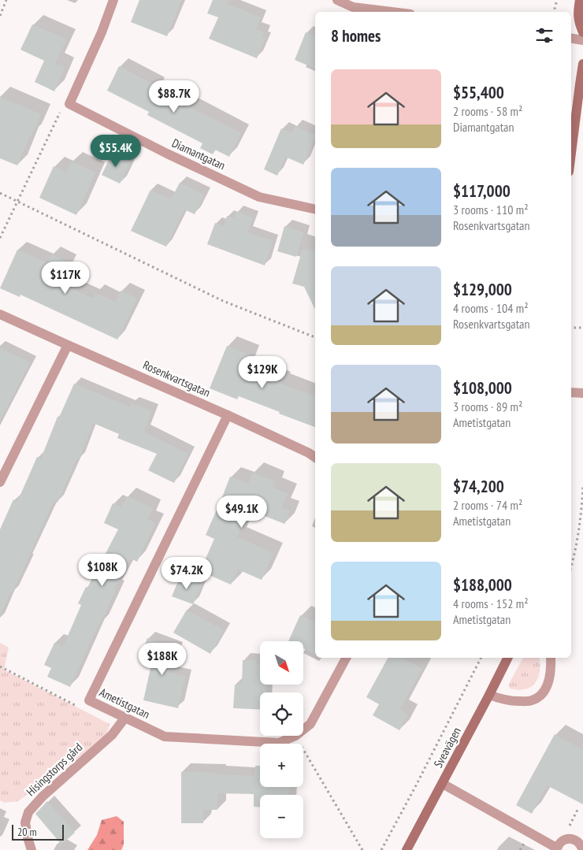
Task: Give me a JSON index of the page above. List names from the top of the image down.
{
  "streets": {
    "street": [
      "Diamantgatan",
      "Rosenkvartsgatan",
      "Ametistgatan",
      "Sveavägen",
      "Hisingstorps gård"
    ]
  },
  "crossings": [
    ["Rosenkvartsgatan", "Ametistgatan"],
    ["Ametistgatan", "Hisingstorps gård"]
  ],
  "scale_bar": "20 m",
  "north": "bottom right",
  "page": {
    "heading": "8 homes",
    "list": [
      {
        "name": "$55,400",
        "note": "2 rooms · 58 m² · Diamantgatan"
      },
      {
        "name": "$117,000",
        "note": "3 rooms · 110 m² · Rosenkvartsgatan"
      },
      {
        "name": "$129,000",
        "note": "4 rooms · 104 m² · Rosenkvartsgatan"
      },
      {
        "name": "$108,000",
        "note": "3 rooms · 89 m² · Ametistgatan"
      },
      {
        "name": "$74,200",
        "note": "2 rooms · 74 m² · Ametistgatan"
      },
      {
        "name": "$188,000",
        "note": "4 rooms · 152 m² · Ametistgatan"
      }
    ],
    "price": [
      "$88.7K",
      "$55.4K",
      "$117K",
      "$129K",
      "$49.1K",
      "$108K",
      "$74.2K",
      "$188K"
    ],
    "map_buttons": ["+", "−"],
    "scale": "20 m"
  }
}
